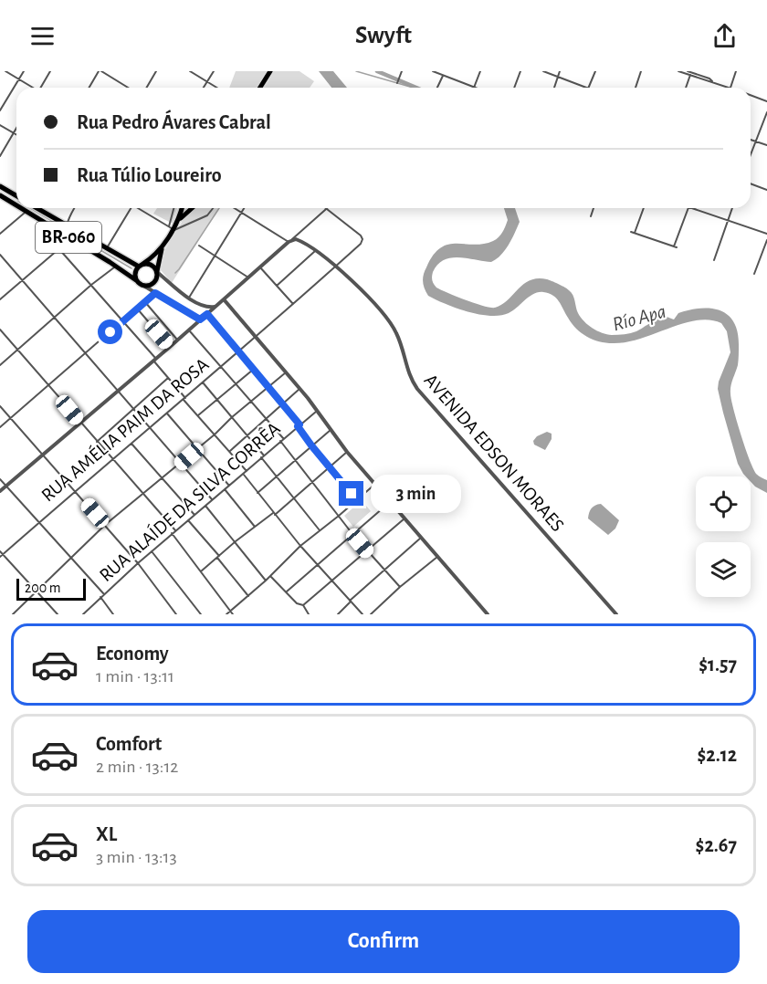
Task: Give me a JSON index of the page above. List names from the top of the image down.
{
  "streets": {
    "main road": ["BR-060"],
    "street": ["RUA AMÉLIA PAIM DA ROSA", "AVENIDA EDSON MORAES", "RUA ALAÍDE DA SILVA CORRÊA"]
  },
  "crossings": [
    ["RUA AMÉLIA PAIM DA ROSA", "AVENIDA EDSON MORAES"]
  ],
  "water": ["Río Apa"],
  "scale_bar": "200 m",
  "page": {
    "header": "Swyft",
    "banner": ["Rua Pedro Ávares Cabral", "Rua Túlio Loureiro"],
    "bubble": "3 min",
    "scale": "200 m",
    "list": [
      {
        "name": "Economy",
        "note": "1 min · 13:11",
        "value": "$1.57"
      },
      {
        "name": "Comfort",
        "note": "2 min · 13:12",
        "value": "$2.12"
      },
      {
        "name": "XL",
        "note": "3 min · 13:13",
        "value": "$2.67"
      }
    ],
    "buttons": "Confirm"
  }
}
